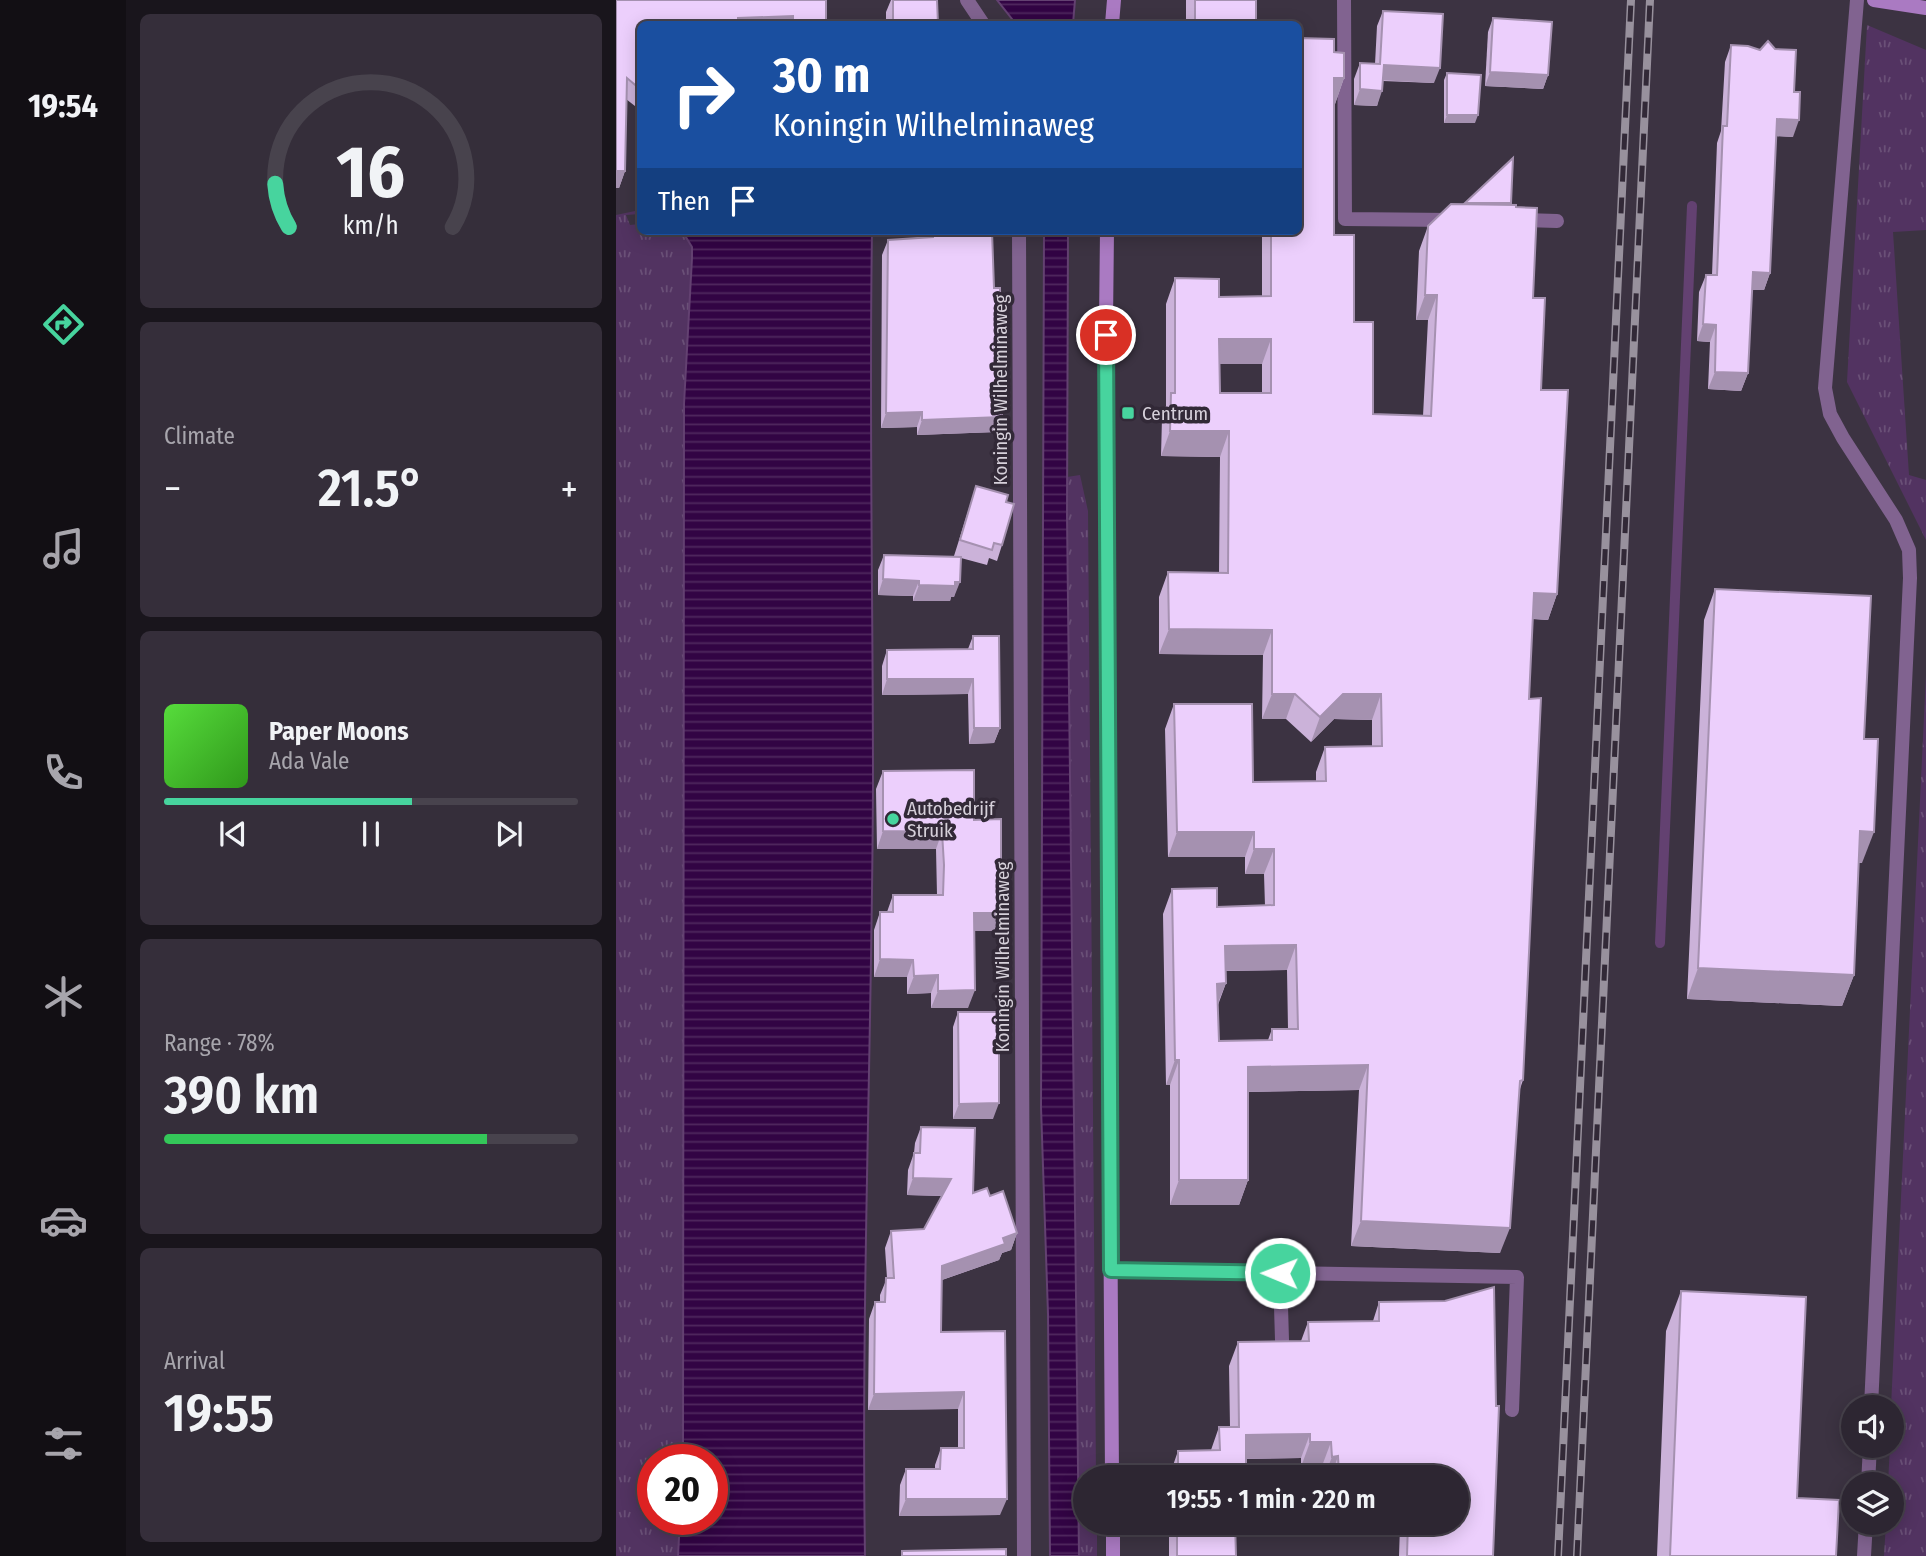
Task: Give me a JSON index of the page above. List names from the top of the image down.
{
  "streets": {
    "street": ["Koningin Wilhelminaweg"]
  },
  "places": {
    "transit": ["Centrum"],
    "other": ["Autobedrijf Struik"]
  },
  "page": {
    "tabs": "19:54",
    "turn": ["30 m", "Koningin Wilhelminaweg"],
    "then": "Then",
    "tile": [
      "Climate",
      ["Range · 78%", "390 km"],
      ["Arrival", "19:55"]
    ],
    "heat": ["−", "21.5°", "+"],
    "song": ["Paper Moons", "Ada Vale"],
    "limit": "20",
    "trip": "19:55 · 1 min · 220 m",
    "gauge": ["16", "km/h"]
  }
}
